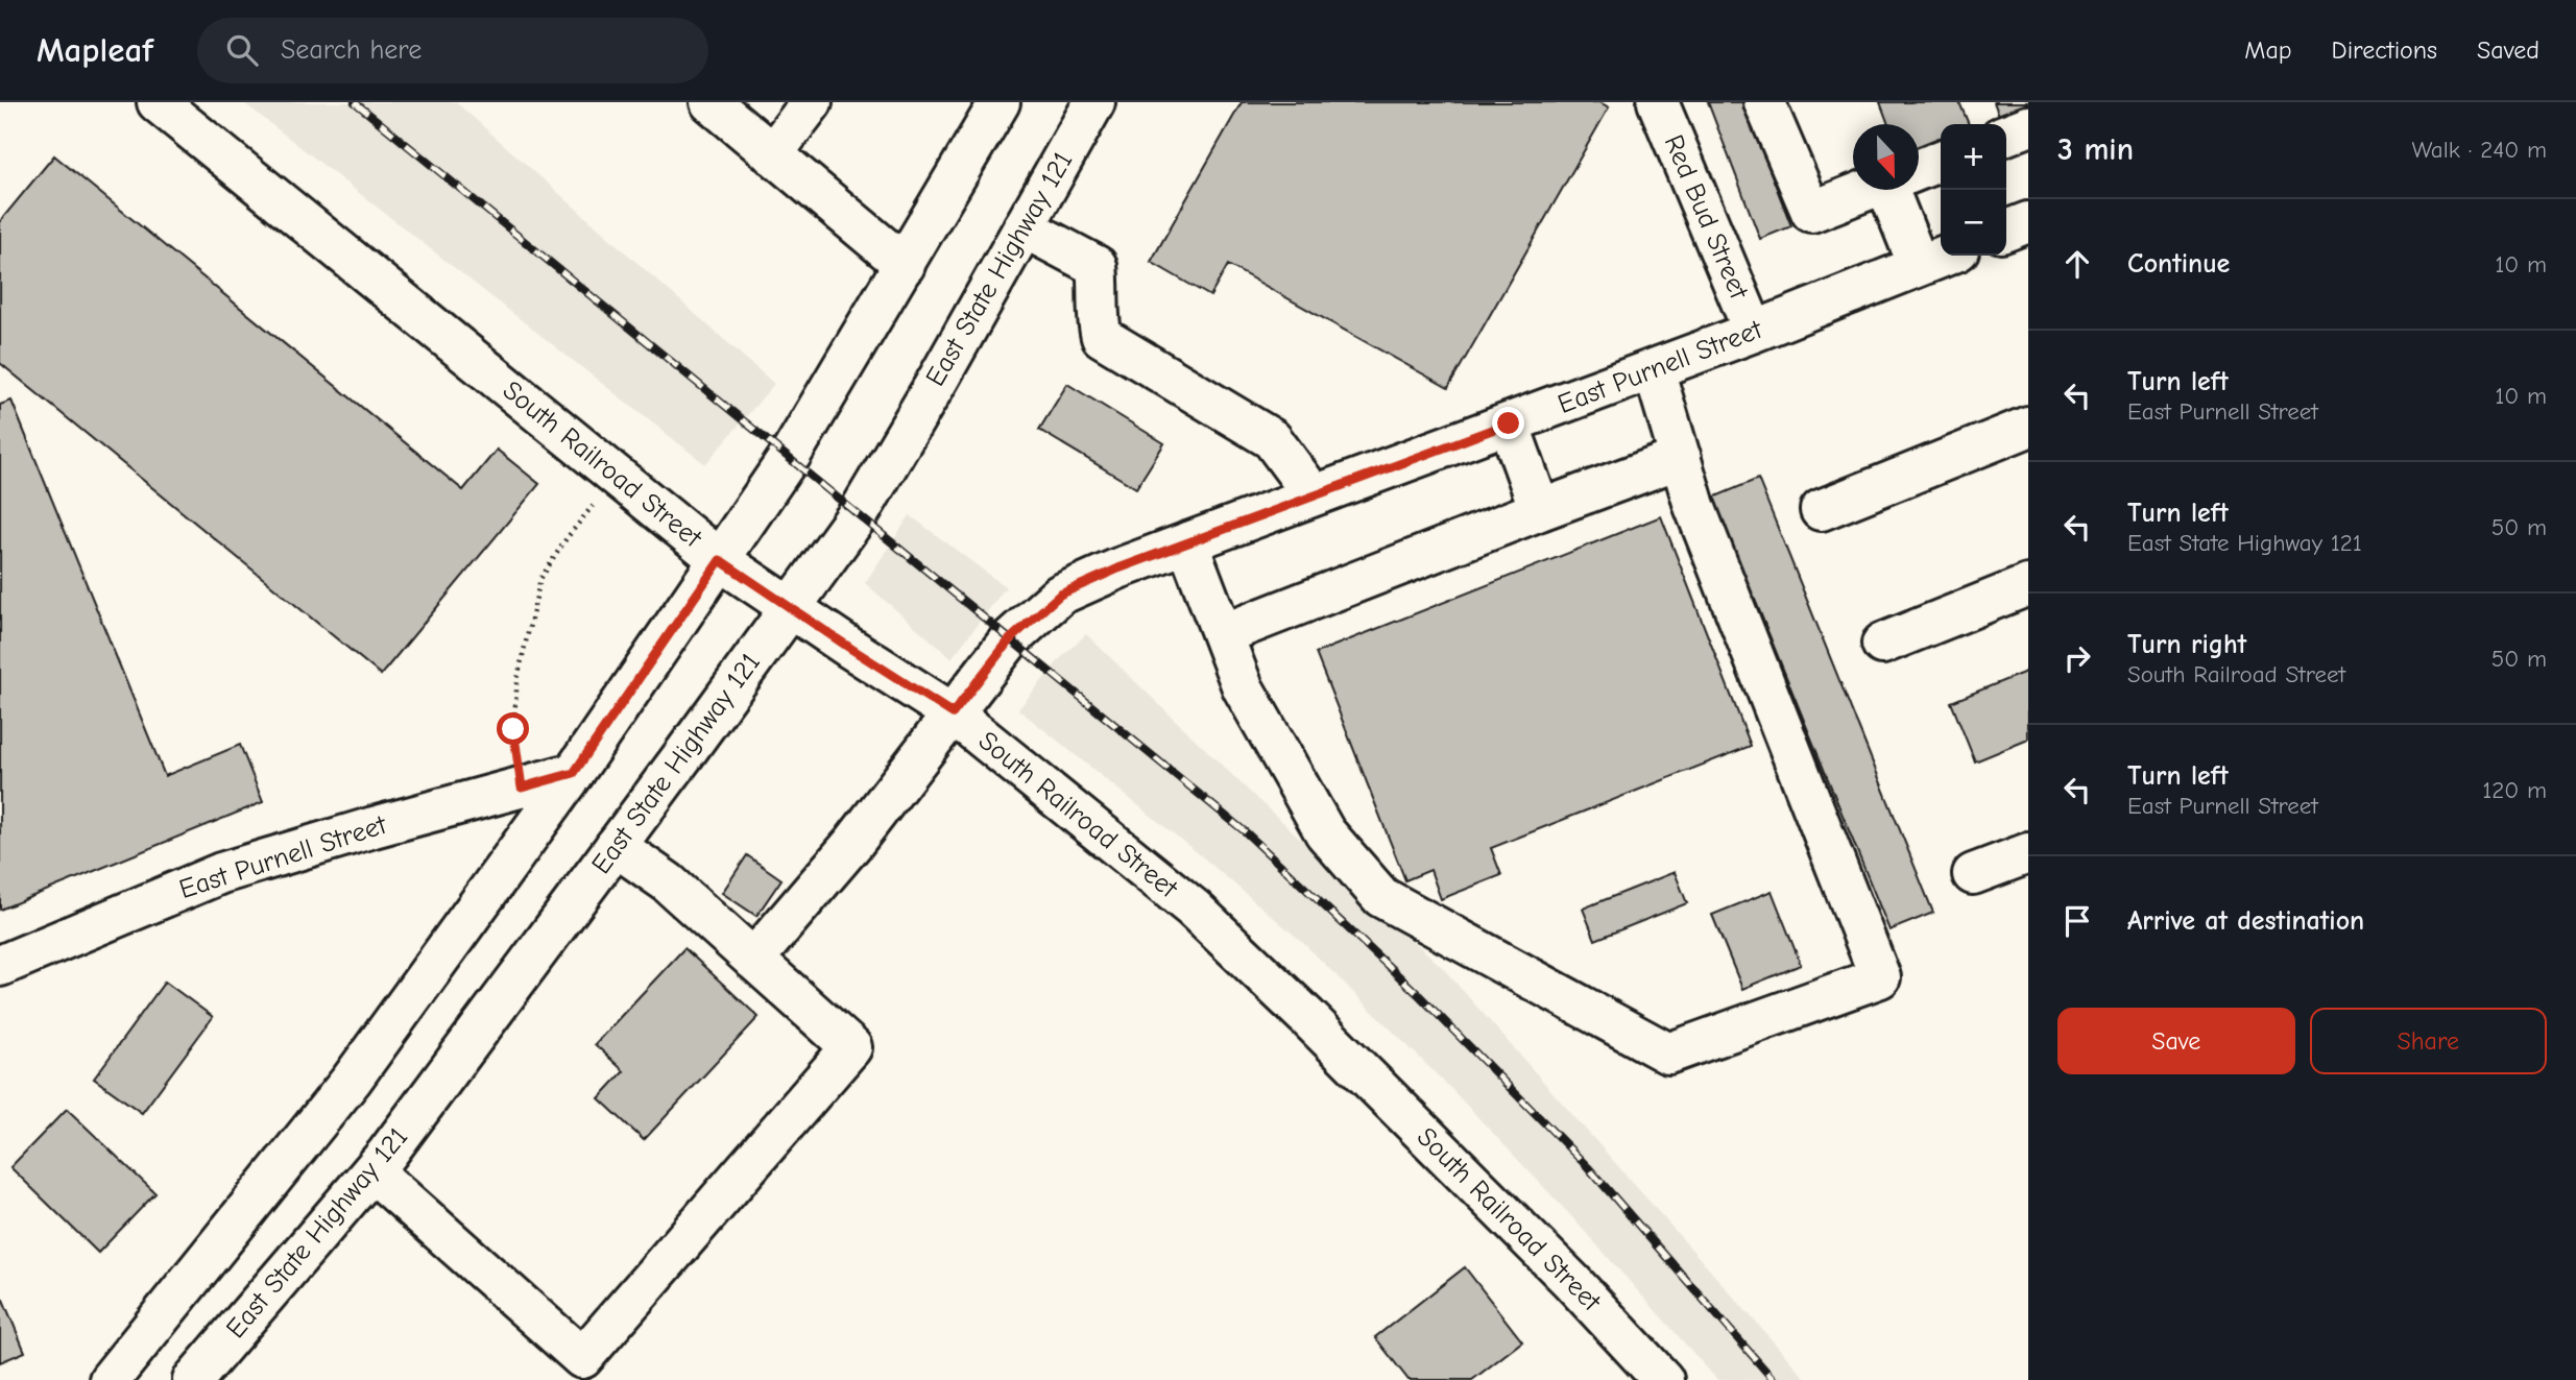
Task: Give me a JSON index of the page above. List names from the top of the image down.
{
  "streets": {
    "street": [
      "Red Bud Street",
      "East State Highway 121",
      "East Purnell Street",
      "South Railroad Street"
    ]
  },
  "crossings": [
    ["Red Bud Street", "East Purnell Street"],
    ["East State Highway 121", "South Railroad Street"],
    ["East Purnell Street", "South Railroad Street"]
  ],
  "north": "bottom",
  "page": {
    "header": "Mapleaf",
    "search": "Search here",
    "nav": ["Map", "Directions", "Saved"],
    "heading": ["3 min", "Walk · 240 m"],
    "map_buttons": ["+", "−"],
    "list": [
      ["Continue", "10 m"],
      ["Turn left", "East Purnell Street", "10 m"],
      ["Turn left", "East State Highway 121", "50 m"],
      ["Turn right", "South Railroad Street", "50 m"],
      ["Turn left", "East Purnell Street", "120 m"],
      "Arrive at destination"
    ],
    "buttons": ["Save", "Share"]
  }
}
